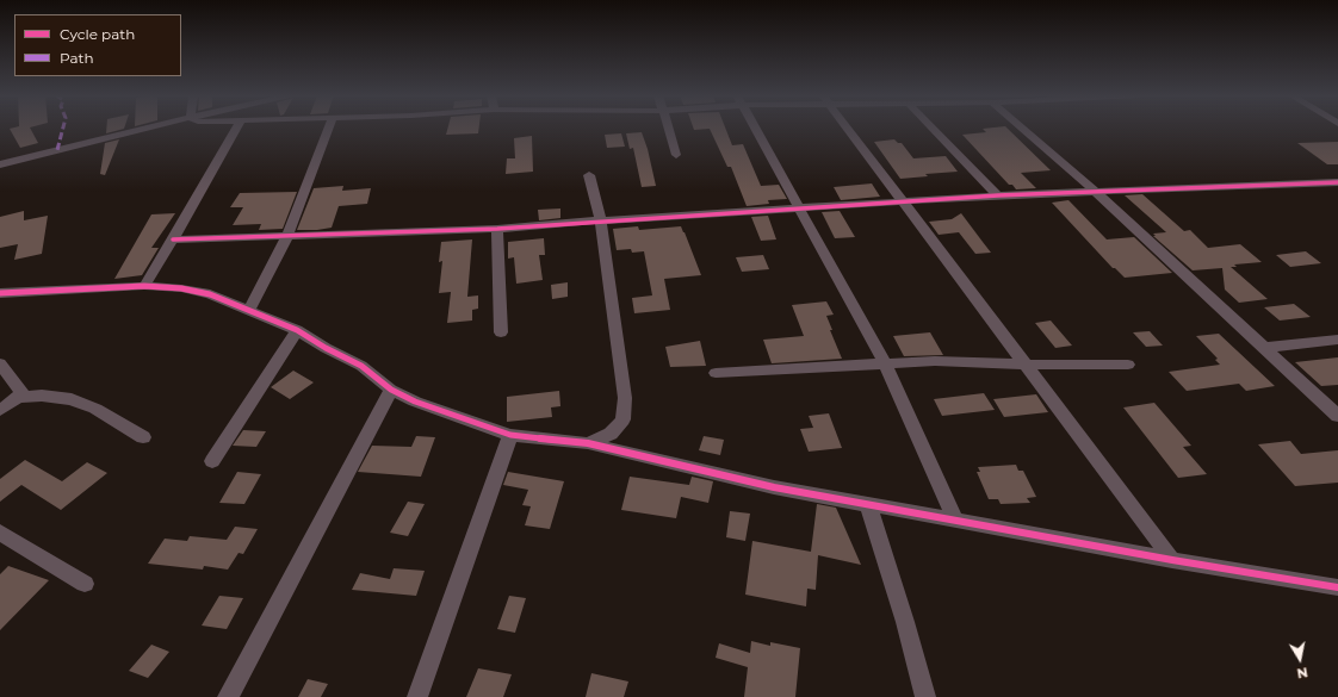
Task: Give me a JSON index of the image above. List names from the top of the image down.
{
  "legend": ["Cycle path", "Path"],
  "north": "bottom"
}
